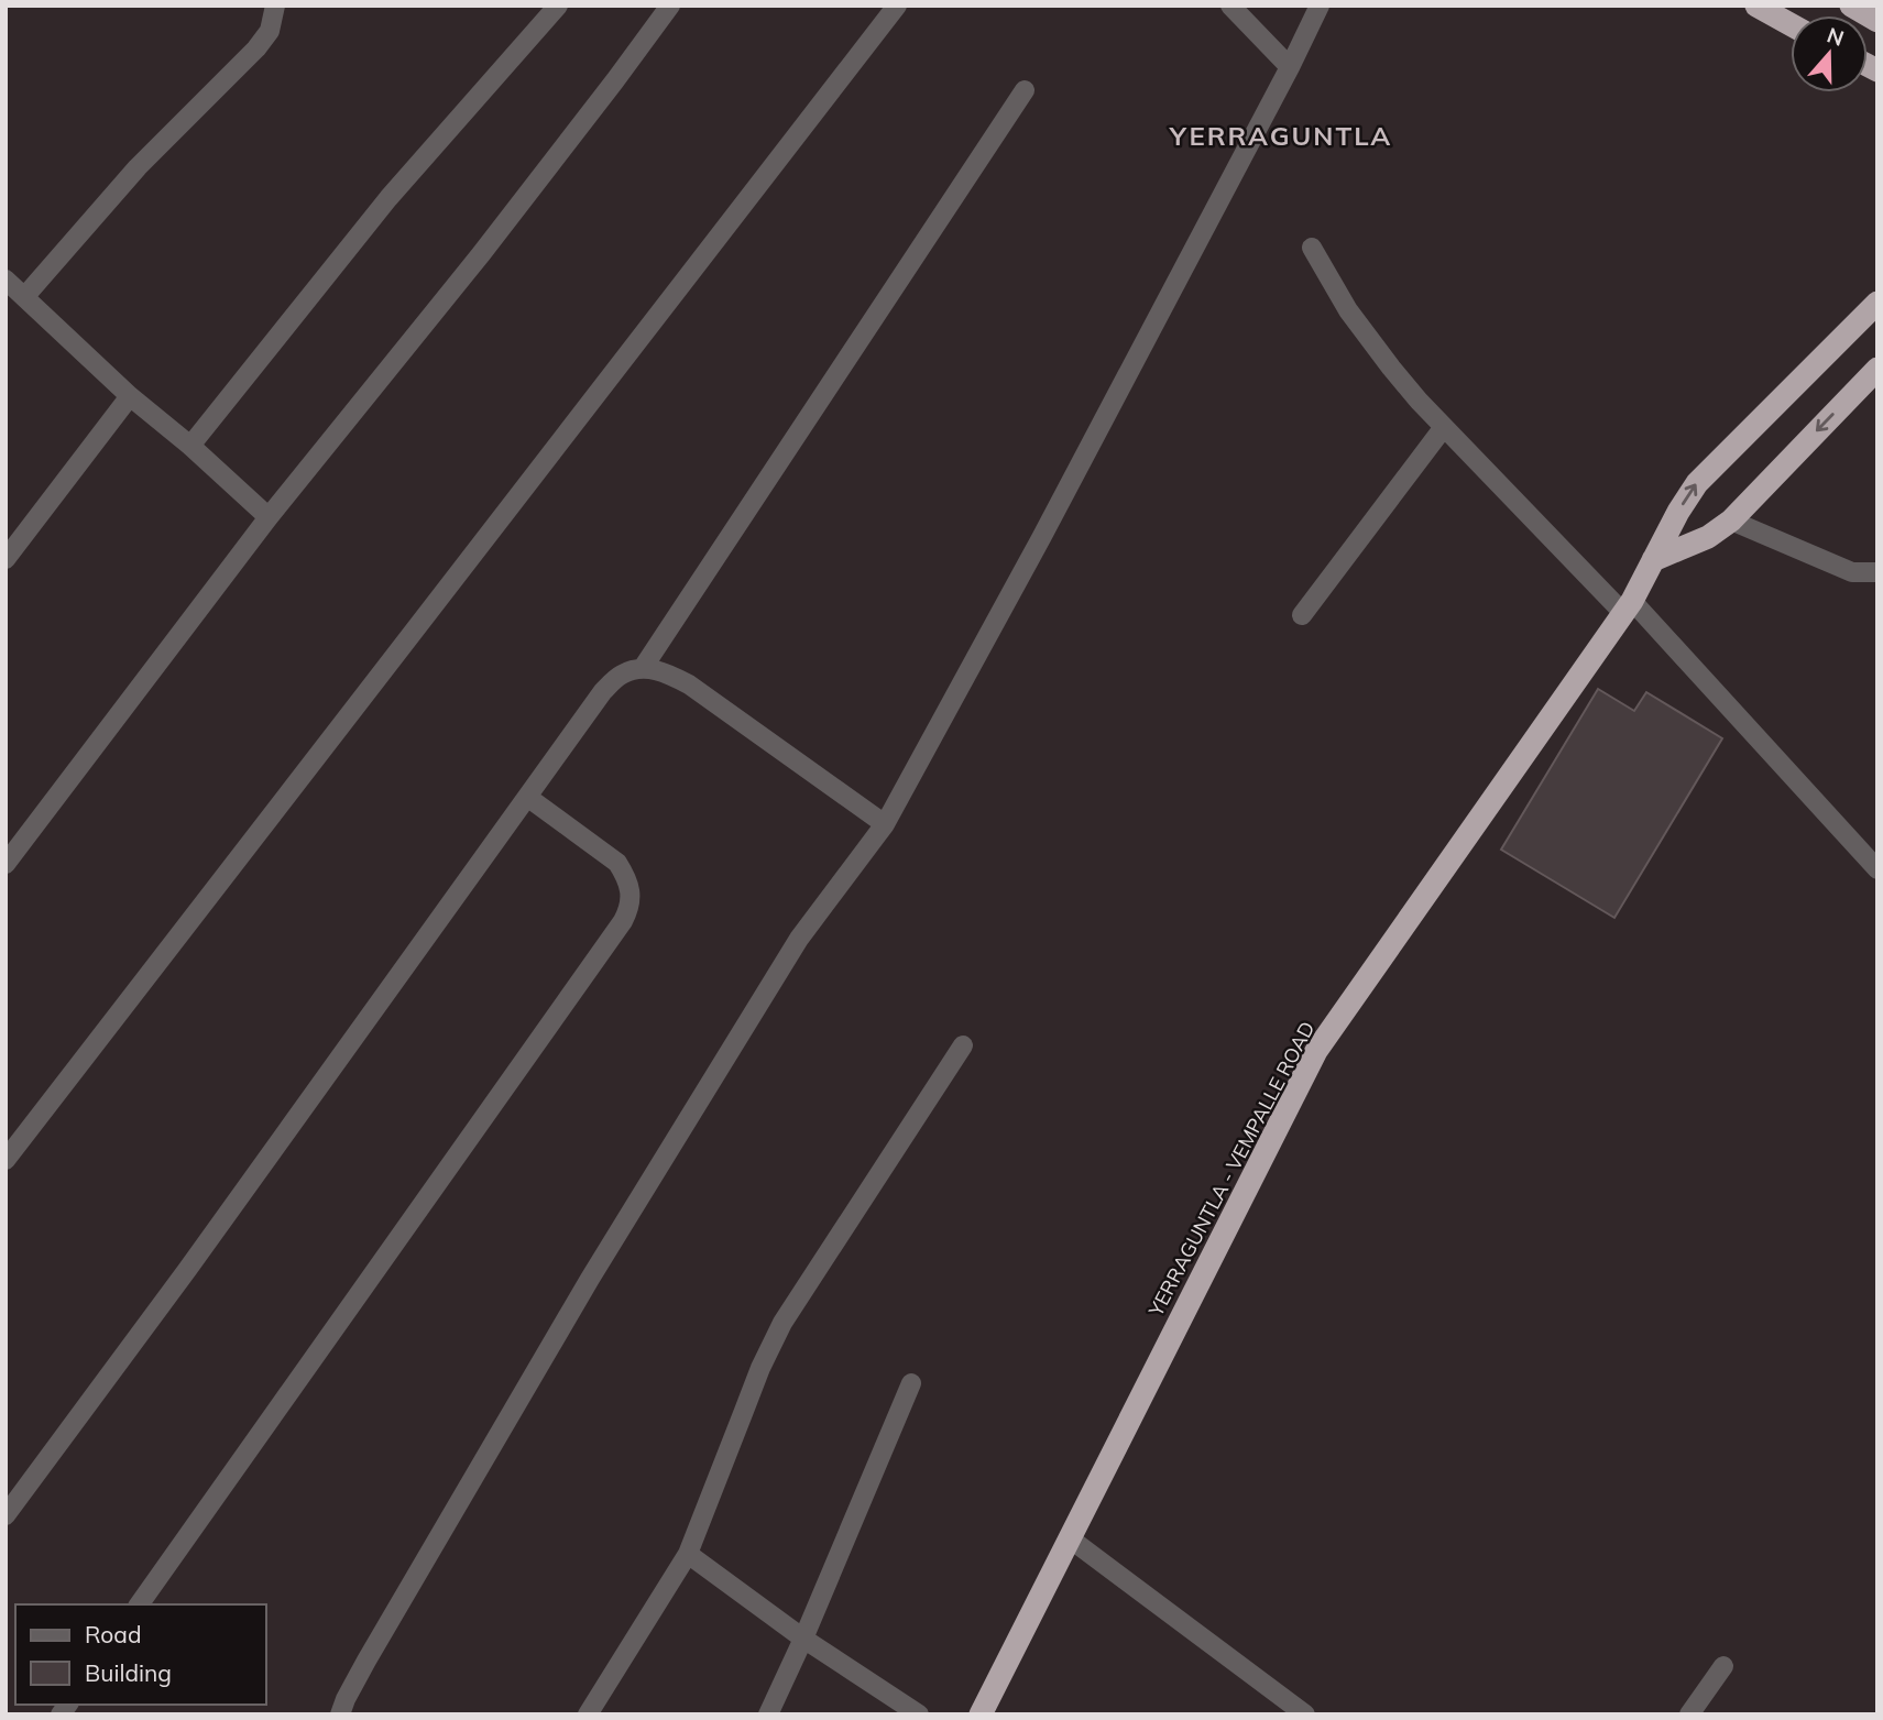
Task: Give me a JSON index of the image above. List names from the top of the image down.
{
  "streets": {
    "highway": ["YERRAGUNTLA - VEMPALLE ROAD"]
  },
  "districts": ["YERRAGUNTLA"],
  "legend": ["Road", "Building"],
  "north": "top"
}
